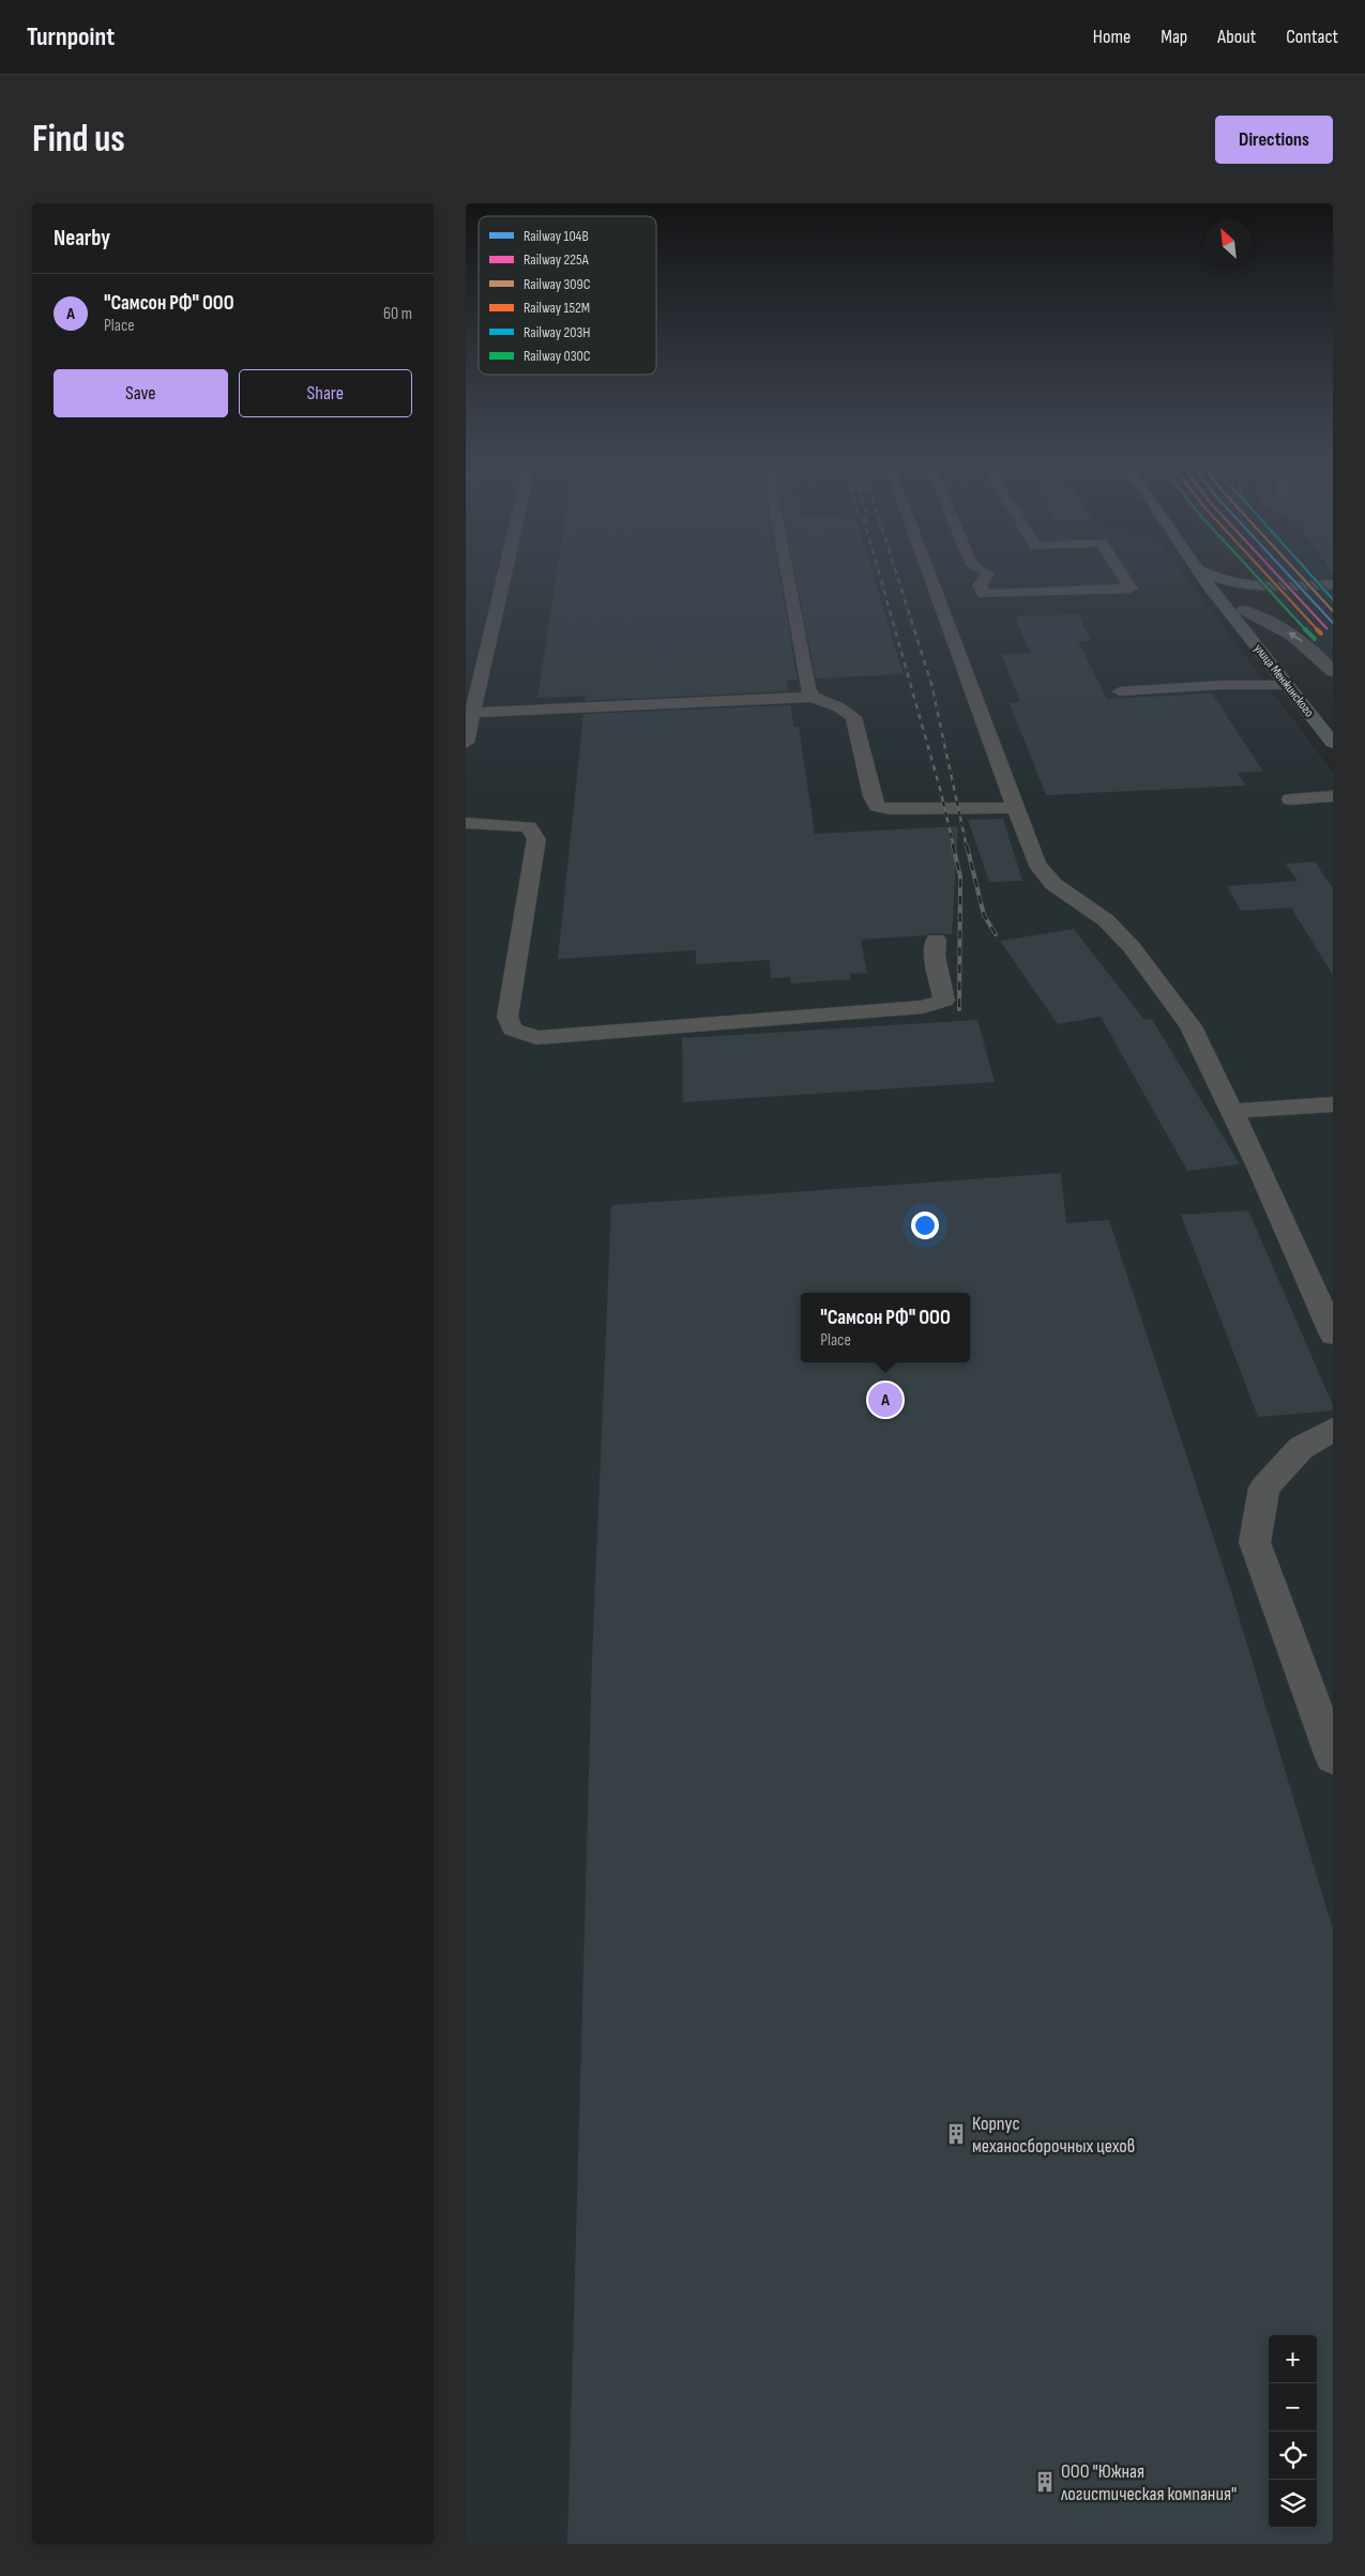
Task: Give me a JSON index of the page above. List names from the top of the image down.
{
  "streets": {
    "main road": ["улица Менжинского"]
  },
  "places": {
    "building": ["Корпус механосборочных цехов", "ООО \"Южная логистическая компания\""]
  },
  "lines": [
    "rail line 104В",
    "rail line 225А",
    "rail line 309С",
    "rail line 152М",
    "rail line 203Н",
    "rail line 030C"
  ],
  "legend": [
    "Railway 104В",
    "Railway 225А",
    "Railway 309С",
    "Railway 152М",
    "Railway 203Н",
    "Railway 030C"
  ],
  "north": "top left",
  "page": {
    "header": "Turnpoint",
    "nav": [
      "Home",
      "Map",
      "About",
      "Contact"
    ],
    "buttons": [
      "Directions",
      ["Save", "Share"]
    ],
    "title": "Find us",
    "heading": "Nearby",
    "list": [
      {
        "mark": "A",
        "name": "\"Самсон РФ\" ООО",
        "note": "Place",
        "value": "60 m"
      }
    ],
    "popup": ["\"Самсон РФ\" ООО", "Place"],
    "pins": "A",
    "map_buttons": ["+", "−"]
  }
}
